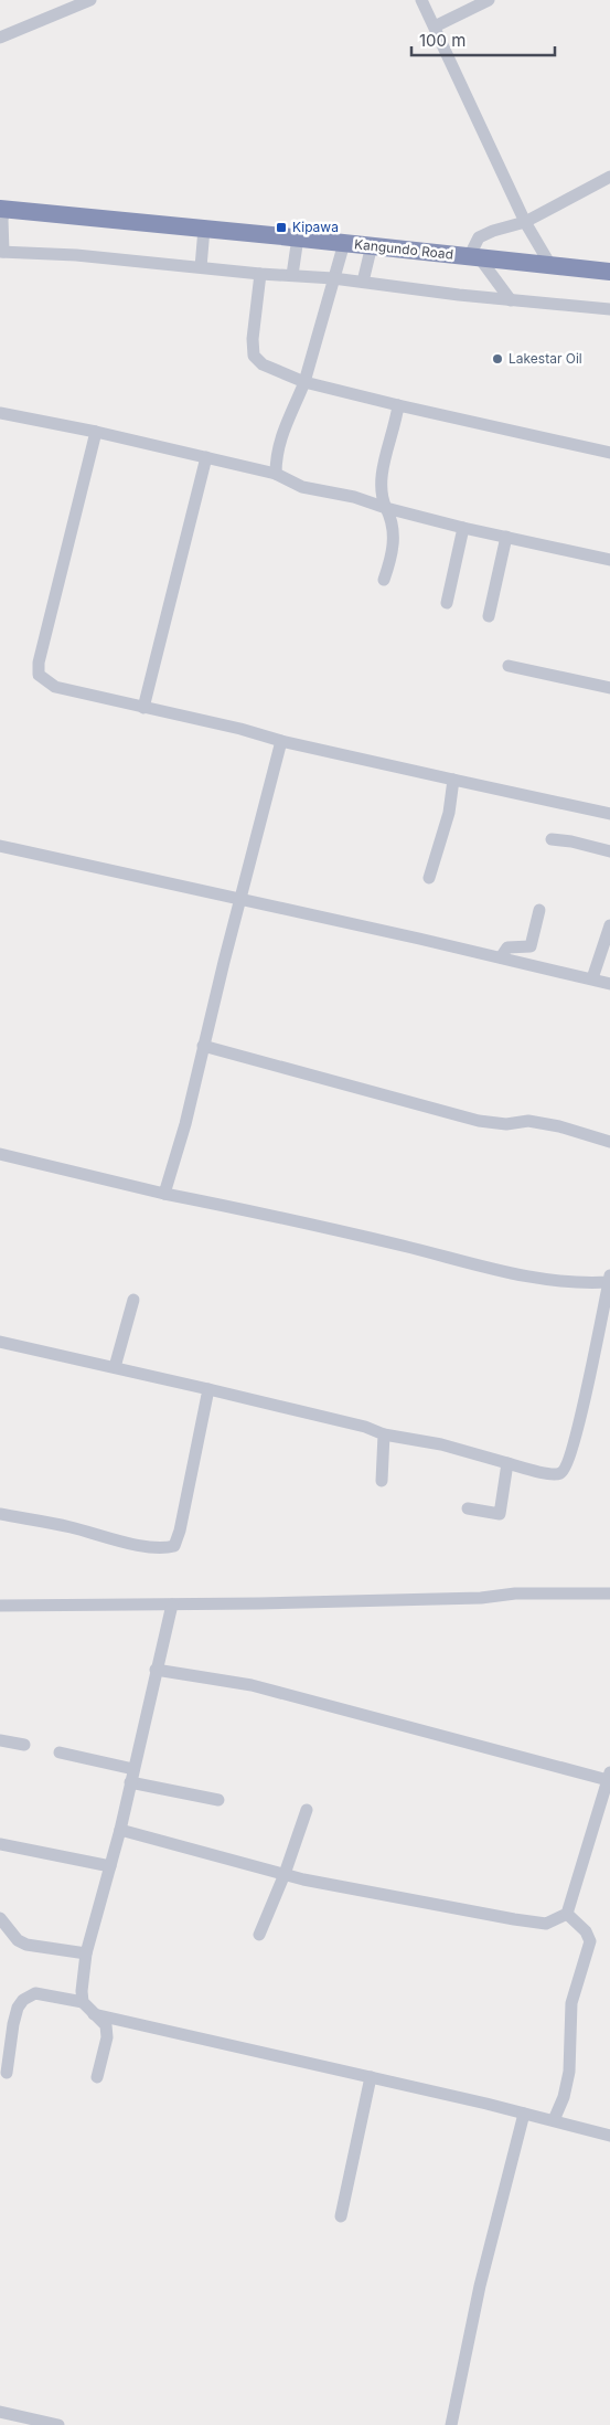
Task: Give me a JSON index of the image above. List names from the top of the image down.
{
  "streets": {
    "highway": ["Kangundo Road"]
  },
  "places": {
    "transit": ["Kipawa"],
    "other": ["Lakestar Oil"]
  },
  "scale_bar": "100 m"
}
